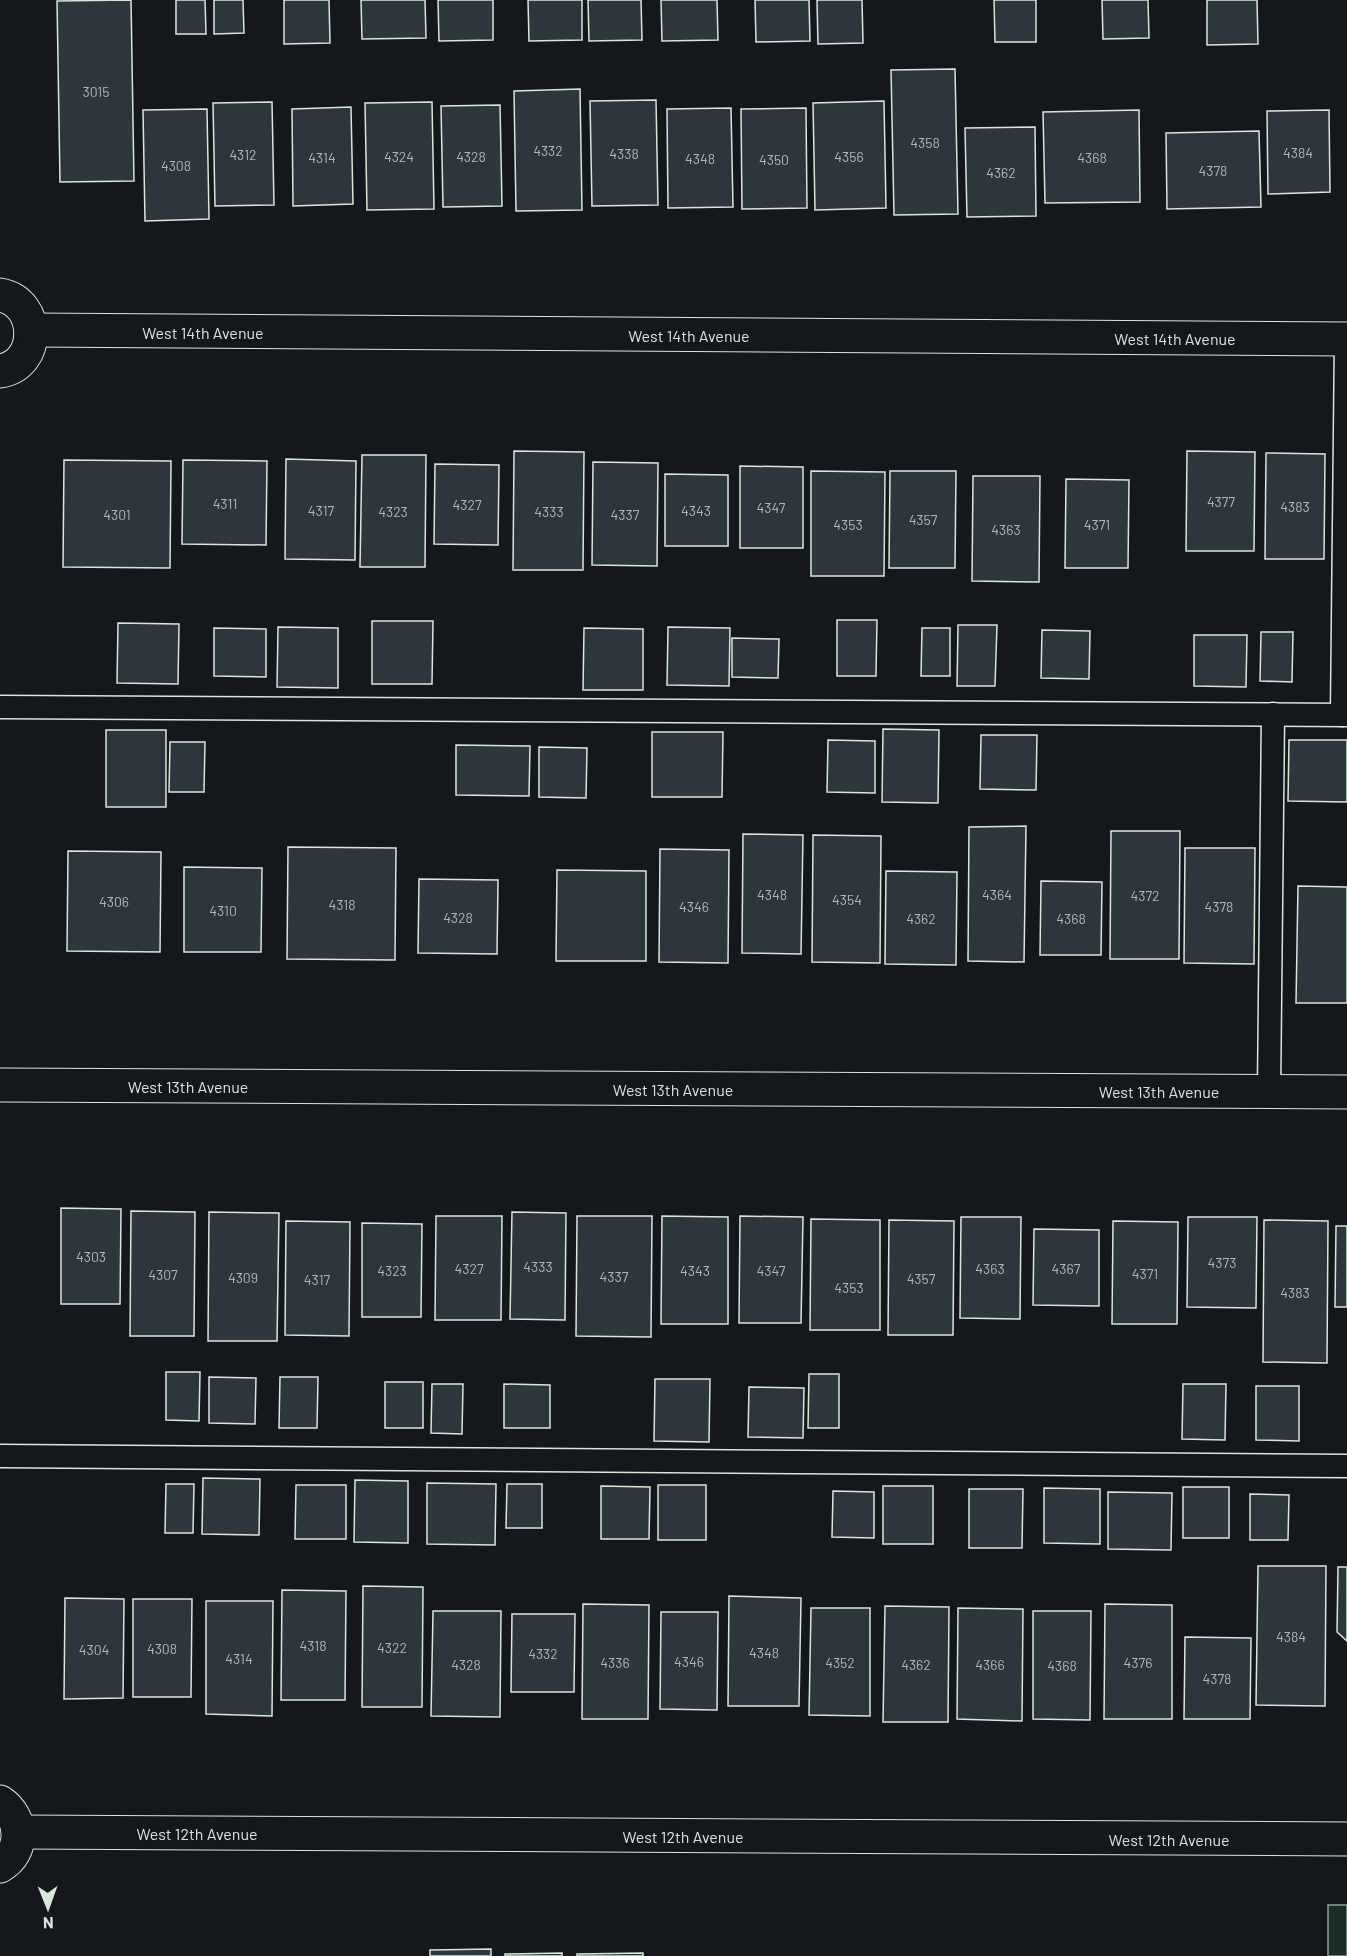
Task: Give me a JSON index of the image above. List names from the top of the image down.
{
  "streets": {
    "street": ["West 14th Avenue", "West 13th Avenue", "West 12th Avenue"]
  },
  "house_numbers": [
    "3015",
    "4358",
    "4332",
    "4384",
    "4338",
    "4312",
    "4324",
    "4328",
    "4356",
    "4314",
    "4368",
    "4348",
    "4350",
    "4308",
    "4378",
    "4362",
    "4377",
    "4311",
    "4327",
    "4383",
    "4347",
    "4317",
    "4343",
    "4323",
    "4333",
    "4301",
    "4337",
    "4357",
    "4353",
    "4371",
    "4363",
    "4348",
    "4364",
    "4372",
    "4354",
    "4306",
    "4318",
    "4346",
    "4378",
    "4310",
    "4328",
    "4362",
    "4368",
    "4303",
    "4373",
    "4333",
    "4327",
    "4363",
    "4367",
    "4323",
    "4343",
    "4347",
    "4371",
    "4307",
    "4337",
    "4309",
    "4357",
    "4317",
    "4353",
    "4383",
    "4384",
    "4318",
    "4322",
    "4308",
    "4304",
    "4348",
    "4332",
    "4314",
    "4346",
    "4336",
    "4352",
    "4376",
    "4328",
    "4362",
    "4366",
    "4368",
    "4378"
  ],
  "north": "bottom"
}
